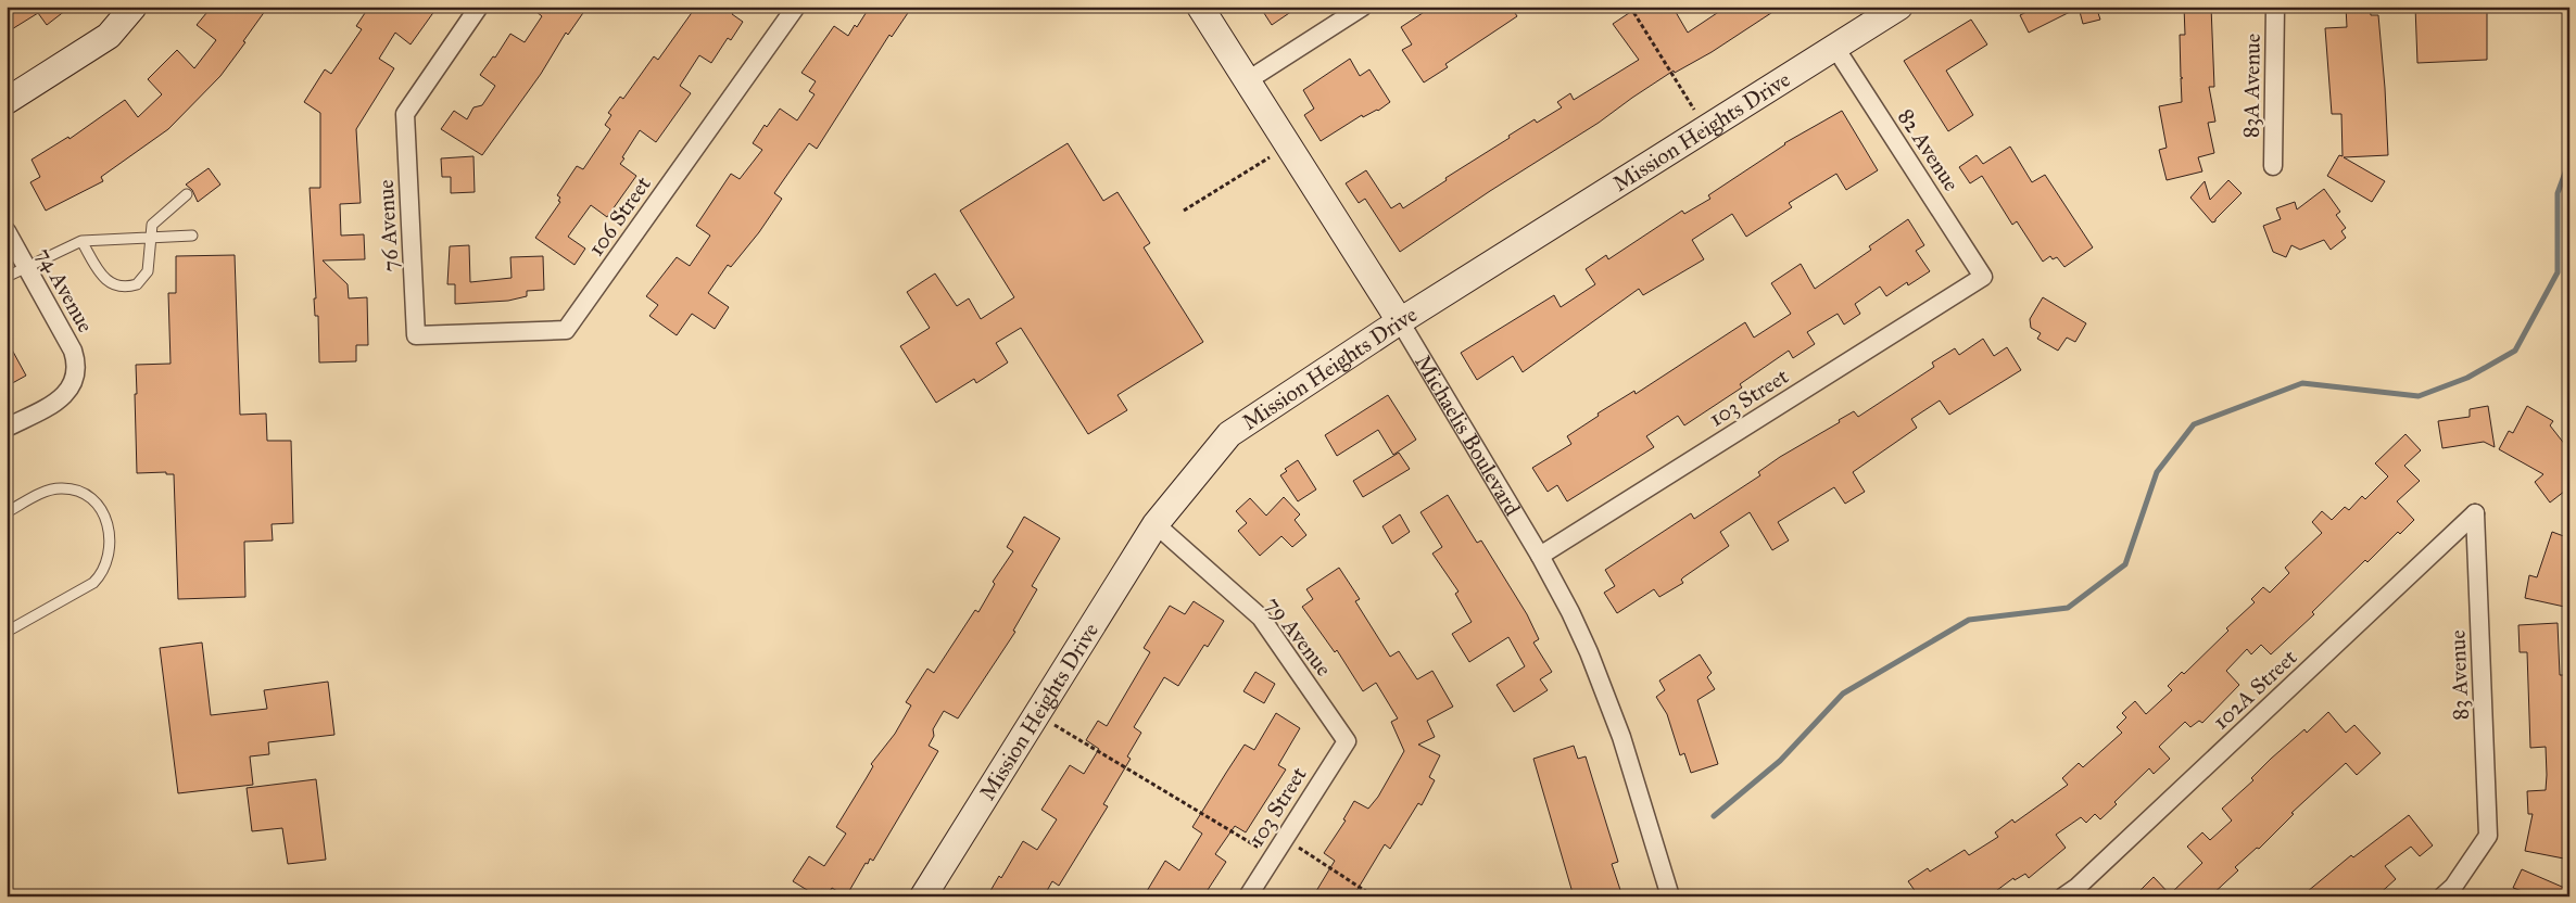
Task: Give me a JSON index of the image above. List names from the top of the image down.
{
  "streets": {
    "street": [
      "83A Avenue",
      "Mission Heights Drive",
      "82 Avenue",
      "106 Street",
      "76 Avenue",
      "74 Avenue",
      "103 Street",
      "Michaelis Boulevard",
      "79 Avenue",
      "83 Avenue",
      "102A Street"
    ]
  },
  "crossings": [
    ["Mission Heights Drive", "82 Avenue"],
    ["Mission Heights Drive", "Michaelis Boulevard"],
    ["Mission Heights Drive", "79 Avenue"],
    ["82 Avenue", "103 Street"],
    ["106 Street", "76 Avenue"],
    ["103 Street", "Michaelis Boulevard"],
    ["103 Street", "79 Avenue"],
    ["83 Avenue", "102A Street"]
  ]
}
